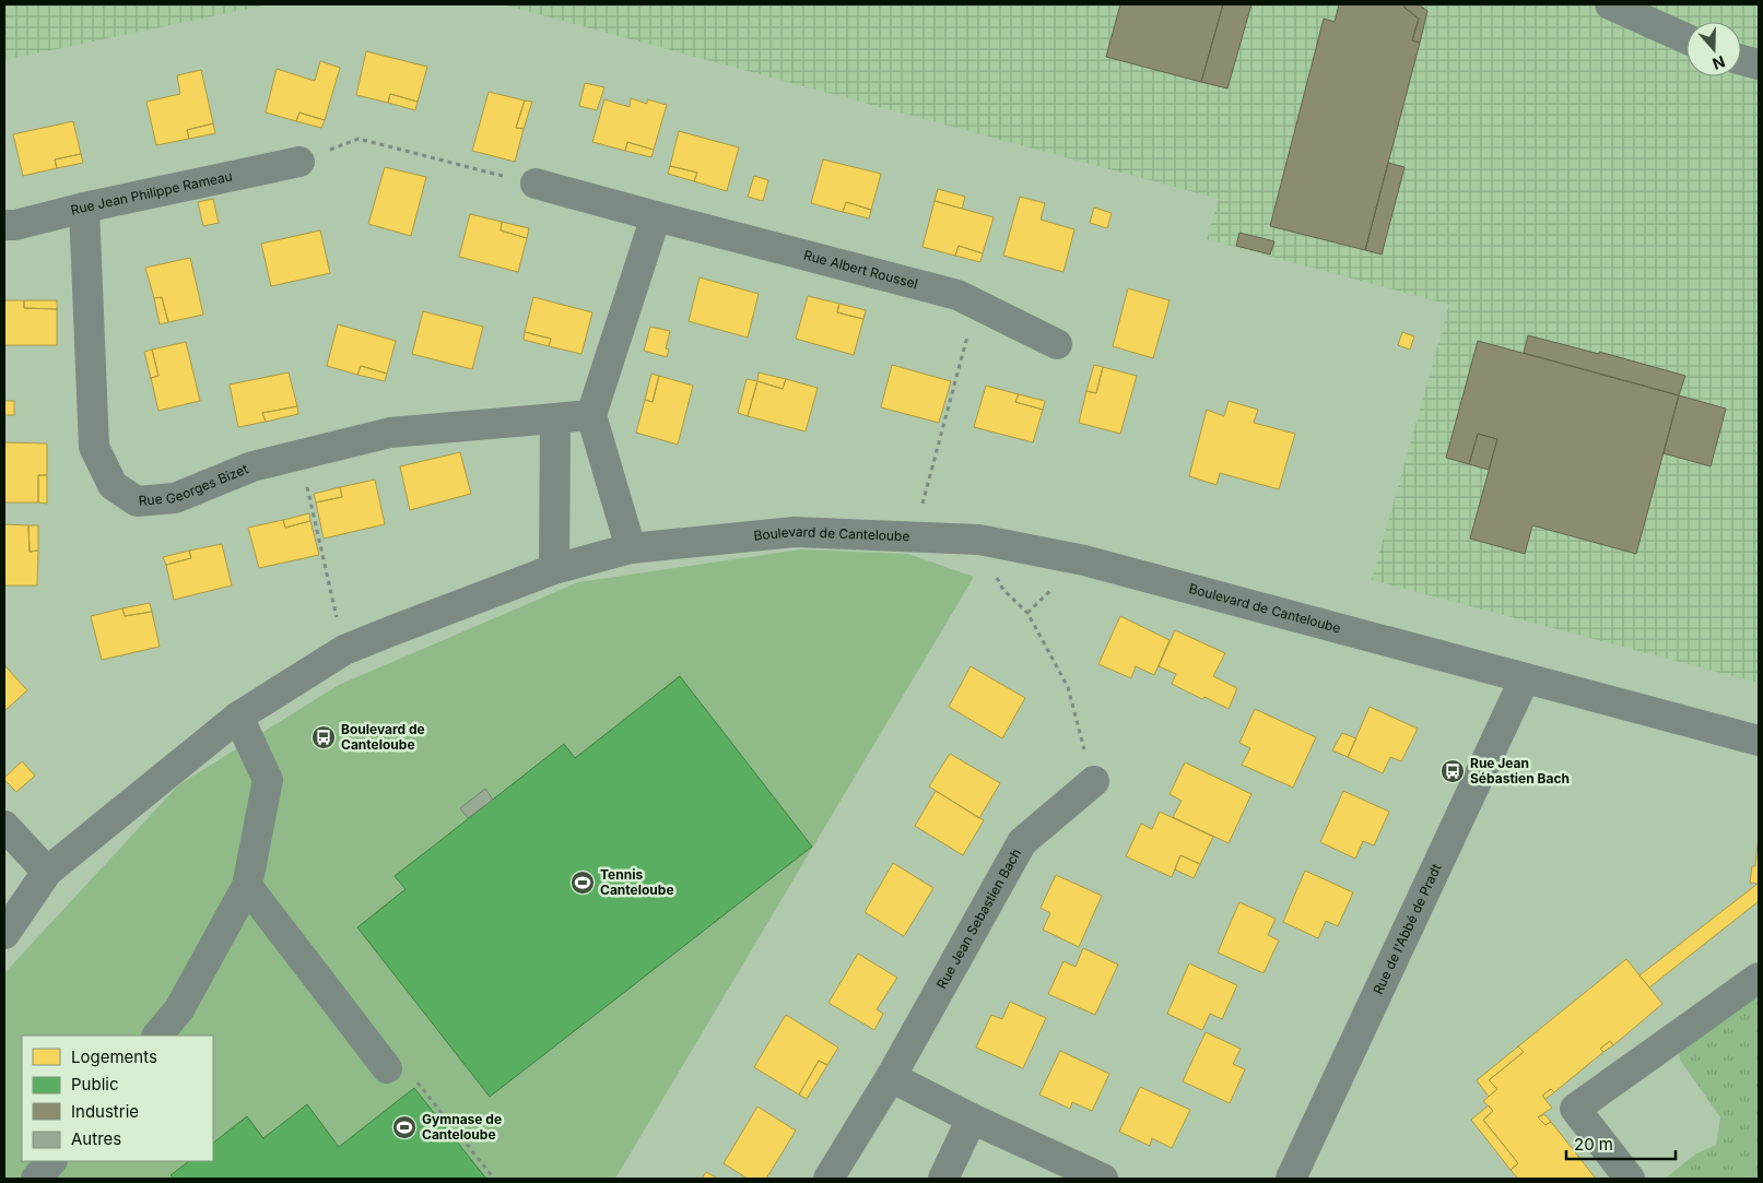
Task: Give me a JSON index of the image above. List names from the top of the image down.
{
  "streets": {
    "street": [
      "Rue Jean Philippe Rameau",
      "Rue Albert Roussel",
      "Rue Georges Bizet",
      "Boulevard de Canteloube",
      "Rue Jean Sebastien Bach",
      "Rue de l'Abbé de Pradt"
    ]
  },
  "crossings": [
    ["Rue Jean Philippe Rameau", "Rue Georges Bizet"],
    ["Boulevard de Canteloube", "Rue de l'Abbé de Pradt"]
  ],
  "places": {
    "bus stop": ["Boulevard de Canteloube", "Rue Jean Sébastien Bach"],
    "sports": ["Tennis Canteloube", "Gymnase de Canteloube"]
  },
  "legend": [
    "Logements",
    "Public",
    "Industrie",
    "Autres"
  ],
  "scale_bar": "20 m",
  "north": "bottom"
}
